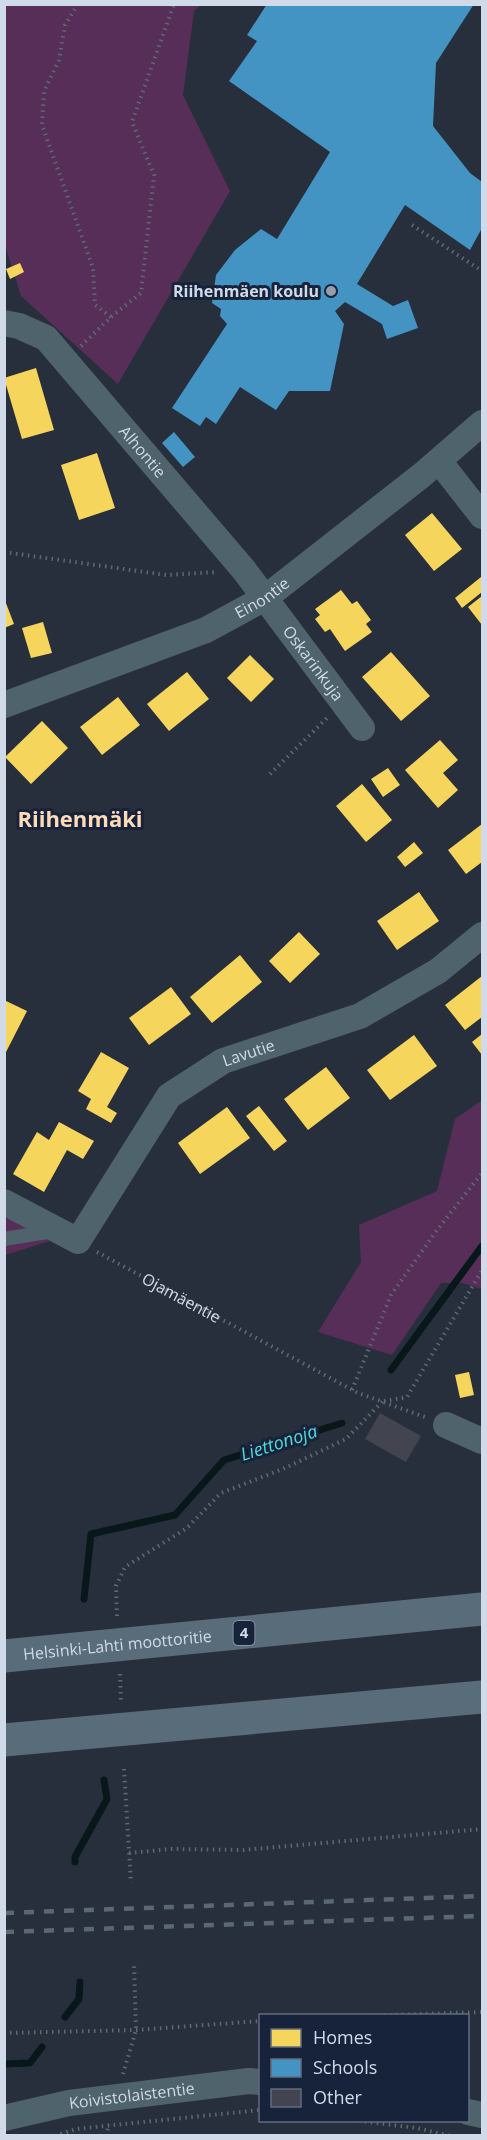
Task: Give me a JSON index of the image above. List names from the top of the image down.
{
  "streets": {
    "highway": ["4", "Helsinki-Lahti moottoritie"],
    "street": [
      "Alhontie",
      "Einontie",
      "Oskarinkuja",
      "Lavutie",
      "Koivistolaistentie"
    ],
    "path": ["Ojamäentie"]
  },
  "crossings": [
    ["Alhontie", "Einontie"],
    ["Alhontie", "Oskarinkuja"],
    ["Einontie", "Oskarinkuja"],
    ["Lavutie", "Ojamäentie"]
  ],
  "districts": ["Riihenmäki"],
  "water": ["Liettonoja"],
  "places": ["Riihenmäen koulu"],
  "legend": ["Homes", "Schools", "Other"]
}
